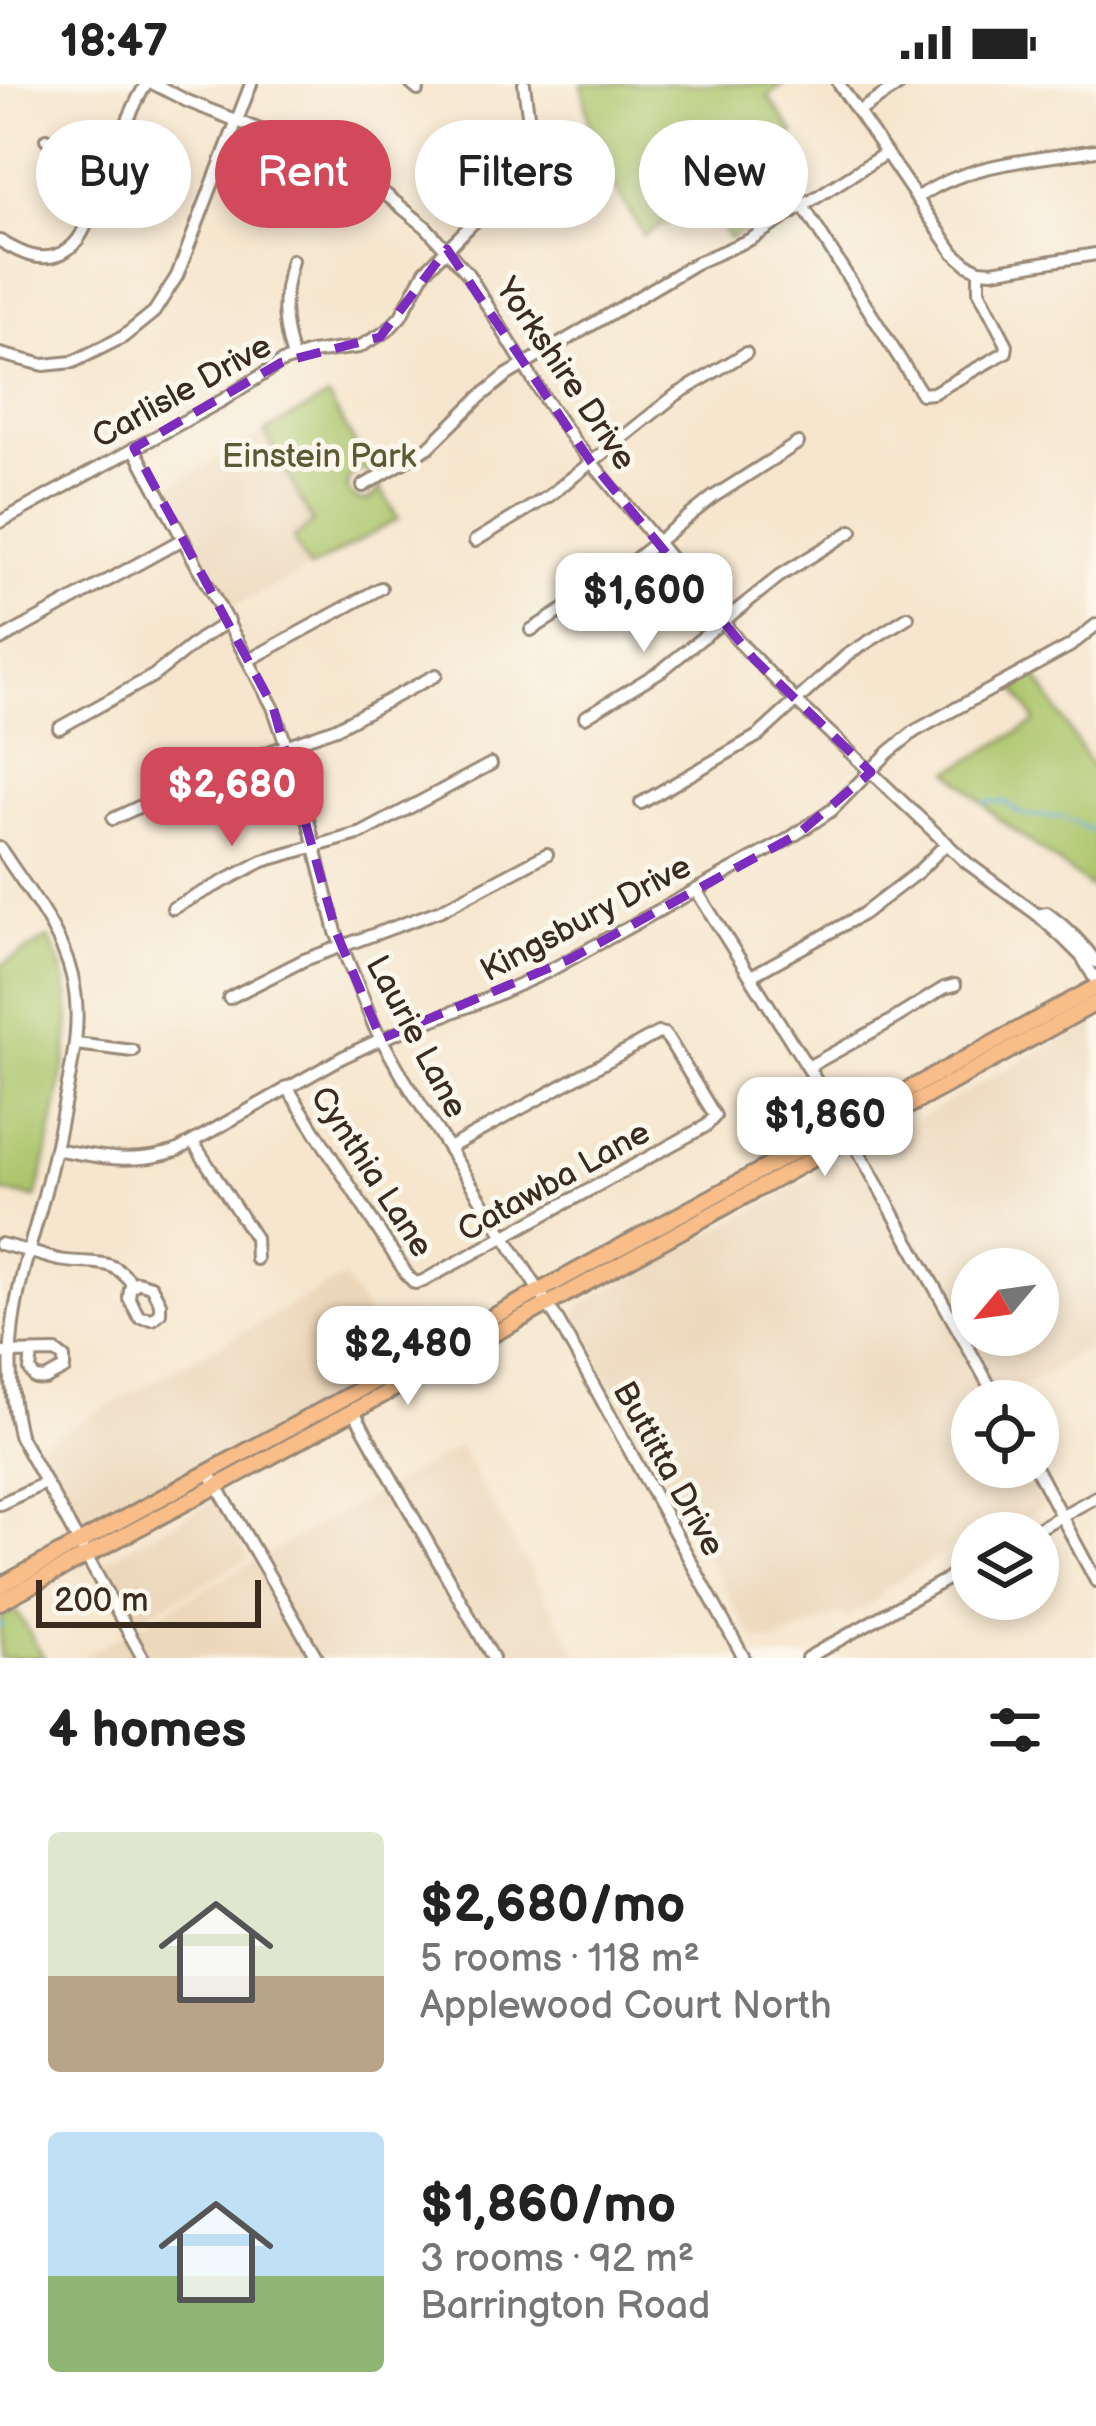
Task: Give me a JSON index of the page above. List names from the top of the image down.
{
  "streets": {
    "street": [
      "Yorkshire Drive",
      "Carlisle Drive",
      "Kingsbury Drive",
      "Laurie Lane",
      "Cynthia Lane",
      "Catawba Lane",
      "Buttitta Drive"
    ]
  },
  "crossings": [
    ["Yorkshire Drive", "Carlisle Drive"],
    ["Yorkshire Drive", "Kingsbury Drive"],
    ["Carlisle Drive", "Laurie Lane"],
    ["Kingsbury Drive", "Laurie Lane"],
    ["Kingsbury Drive", "Cynthia Lane"],
    ["Laurie Lane", "Catawba Lane"],
    ["Laurie Lane", "Buttitta Drive"],
    ["Cynthia Lane", "Catawba Lane"]
  ],
  "parks": ["Einstein Park"],
  "scale_bar": "200 m",
  "north": "bottom left",
  "page": {
    "status": "18:47",
    "chip": [
      "Buy",
      "Rent",
      "Filters",
      "New"
    ],
    "price": [
      "$1,600",
      "$2,680",
      "$1,860",
      "$2,480"
    ],
    "scale": "200 m",
    "heading": "4 homes",
    "list": [
      {
        "name": "$2,680/mo",
        "note": "5 rooms · 118 m² · Applewood Court North"
      },
      {
        "name": "$1,860/mo",
        "note": "3 rooms · 92 m² · Barrington Road"
      }
    ]
  }
}
